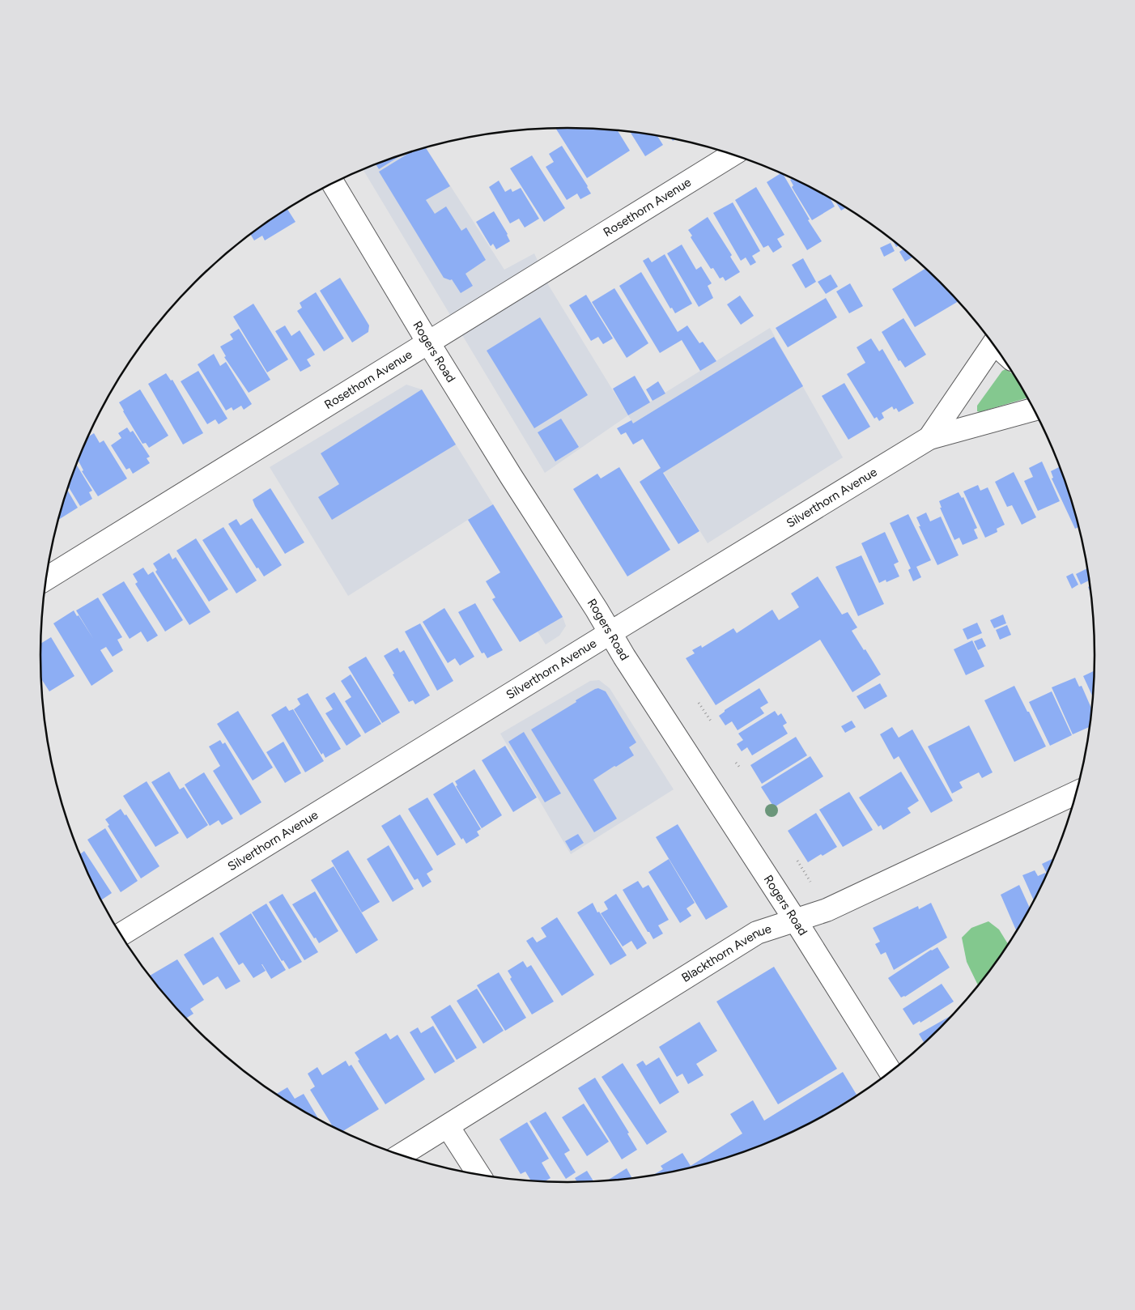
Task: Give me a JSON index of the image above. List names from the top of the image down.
{
  "streets": {
    "street": [
      "Rosethorn Avenue",
      "Rogers Road",
      "Silverthorn Avenue",
      "Blackthorn Avenue"
    ]
  },
  "crossings": [
    ["Rosethorn Avenue", "Rogers Road"],
    ["Rogers Road", "Silverthorn Avenue"],
    ["Rogers Road", "Blackthorn Avenue"]
  ]
}
